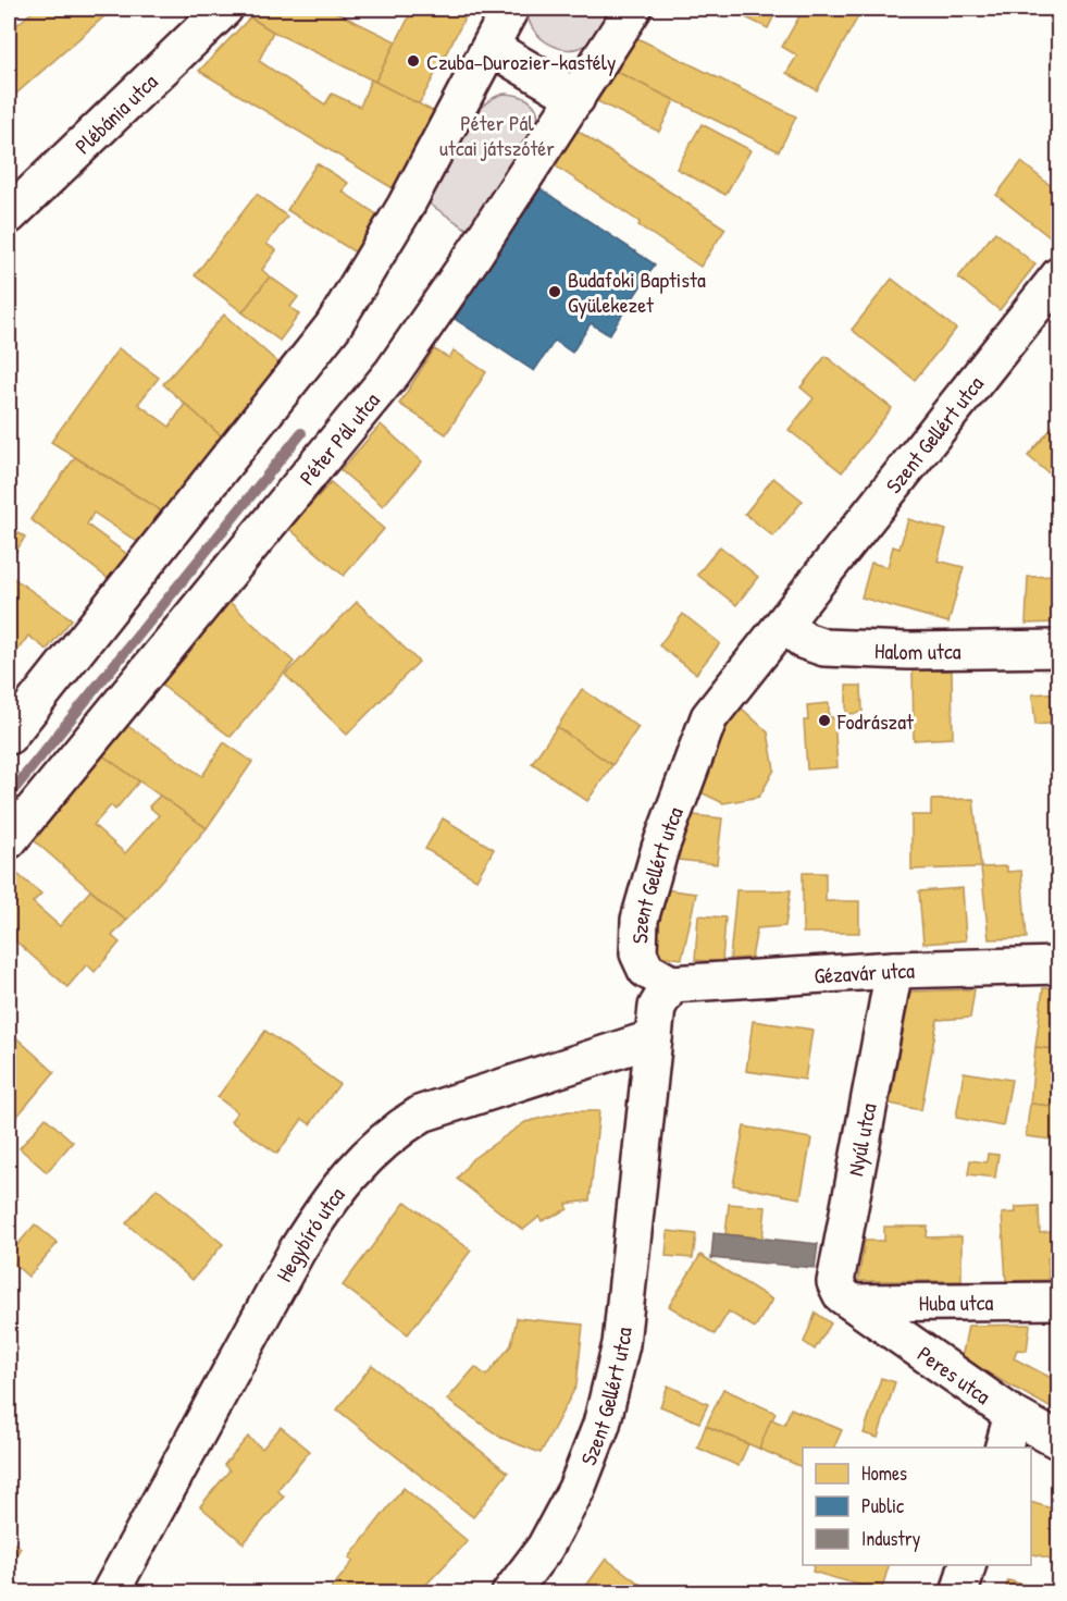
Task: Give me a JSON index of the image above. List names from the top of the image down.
{
  "streets": {
    "street": [
      "Plébánia utca",
      "Szent Gellért utca",
      "Péter Pál utca",
      "Halom utca",
      "Gézavár utca",
      "Nyúl utca",
      "Hegybíró utca",
      "Huba utca",
      "Peres utca"
    ]
  },
  "crossings": [
    ["Szent Gellért utca", "Halom utca"],
    ["Szent Gellért utca", "Gézavár utca"],
    ["Szent Gellért utca", "Hegybíró utca"],
    ["Gézavár utca", "Nyúl utca"],
    ["Nyúl utca", "Huba utca"],
    ["Nyúl utca", "Peres utca"],
    ["Huba utca", "Peres utca"]
  ],
  "parks": ["Péter Pál utcai játszótér"],
  "places": ["Czuba–Durozier-kastély", "Budafoki Baptista Gyülekezet", "Fodrászat"],
  "legend": ["Homes", "Public", "Industry"]
}
